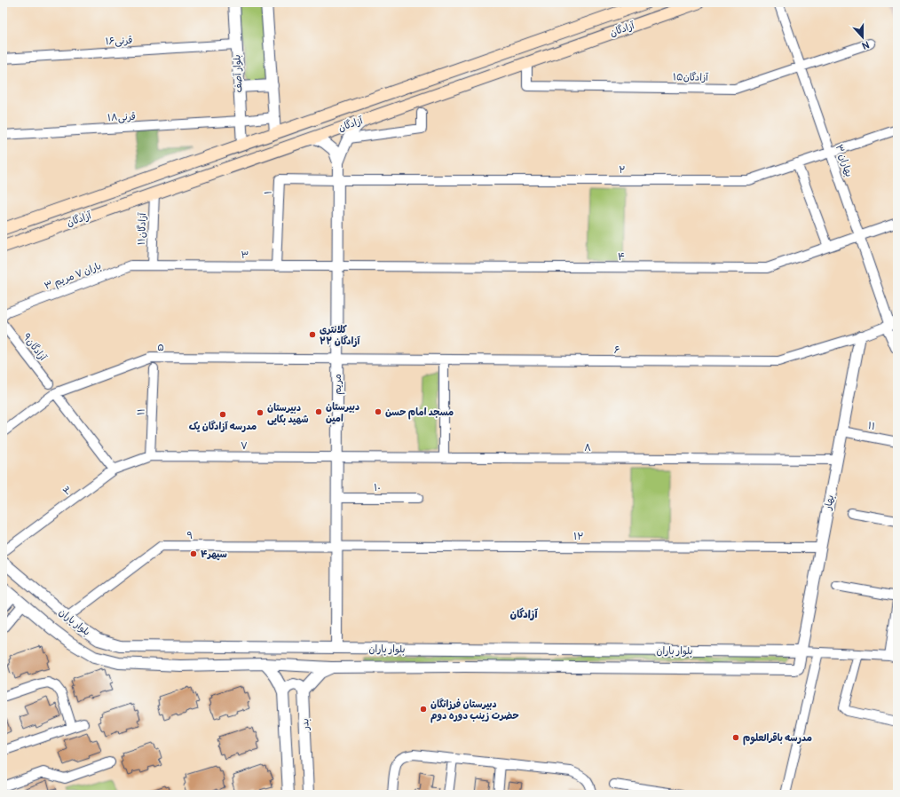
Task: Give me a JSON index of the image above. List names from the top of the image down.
{
  "streets": {
    "main road": ["آزادگان"],
    "street": [
      "قرنی۱۶",
      "بلوار آصف",
      "آزادگان۱۵",
      "قرنی۱۸",
      "بهاران ۳",
      "۲",
      "۱",
      "آزادگان۱۱",
      "۳",
      "۴",
      "باران ۷ مریم ۳",
      "آزادگان۹",
      "۵",
      "۶",
      "مریم",
      "۱۱",
      "۷",
      "۸",
      "۱۰",
      "بهار",
      "۹",
      "۱۲",
      "بلوار باران",
      "بدر"
    ]
  },
  "crossings": [
    ["آزادگان", "بلوار آصف"],
    ["آزادگان", "آزادگان۱۵"],
    ["آزادگان", "آزادگان۱۱"],
    ["قرنی۱۶", "بلوار آصف"],
    ["بلوار آصف", "قرنی۱۸"],
    ["آزادگان۱۵", "بهاران ۳"],
    ["بهاران ۳", "۲"],
    ["بهاران ۳", "۴"],
    ["بهاران ۳", "۶"],
    ["۲", "۱"],
    ["۲", "مریم"],
    ["۱", "۳"],
    ["۱", "مریم"],
    ["آزادگان۱۱", "۳"],
    ["آزادگان۱۱", "باران ۷ مریم ۳"],
    ["۳", "۴"],
    ["۳", "باران ۷ مریم ۳"],
    ["۳", "مریم"],
    ["۳", "۱۱"],
    ["۳", "۷"],
    ["۴", "مریم"],
    ["۵", "۶"],
    ["۵", "مریم"],
    ["۶", "مریم"],
    ["۶", "بهار"],
    ["مریم", "۷"],
    ["مریم", "۸"],
    ["مریم", "۱۰"],
    ["مریم", "۹"],
    ["مریم", "۱۲"],
    ["مریم", "بلوار باران"],
    ["۱۱", "۷"],
    ["۱۱", "بهار"],
    ["۷", "۸"],
    ["۸", "بهار"],
    ["بهار", "۱۲"],
    ["بهار", "بلوار باران"],
    ["۹", "۱۲"],
    ["۹", "بلوار باران"],
    ["بلوار باران", "بدر"]
  ],
  "districts": ["آزادگان"],
  "places": [
    "کلانتری ۲۲ آزادگان",
    "دبیرستان امین",
    "مسجد امام حسن",
    "دبیرستان شهید بکایی",
    "مدرسه آزادگان یک",
    "سپهر۴",
    "دبیرستان فرزانگان حضرت زینب دوره دوم",
    "مدرسه باقرالعلوم"
  ],
  "north": "bottom"
}
